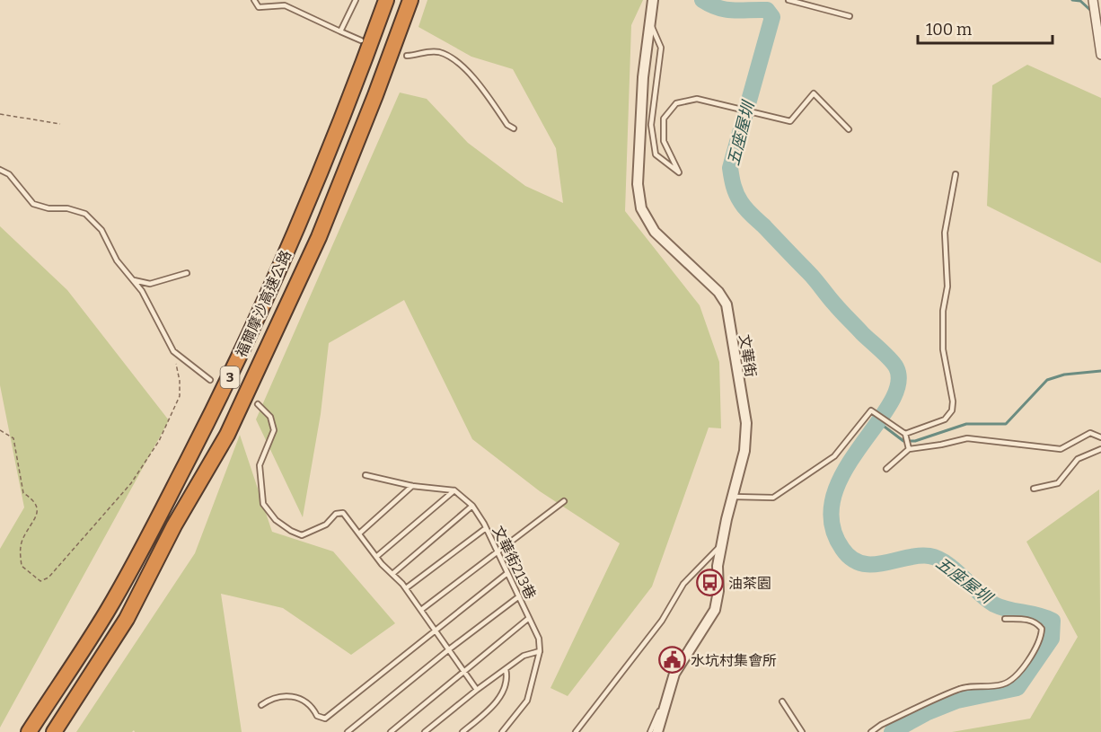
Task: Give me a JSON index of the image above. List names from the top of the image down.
{
  "streets": {
    "highway": ["福爾摩沙高速公路", "3"],
    "street": ["文華街"],
    "lane": ["文華街213巷"]
  },
  "water": ["五座屋圳"],
  "places": {
    "bus stop": ["油茶園"],
    "public building": ["水坑村集會所"]
  },
  "scale_bar": "100 m"
}
